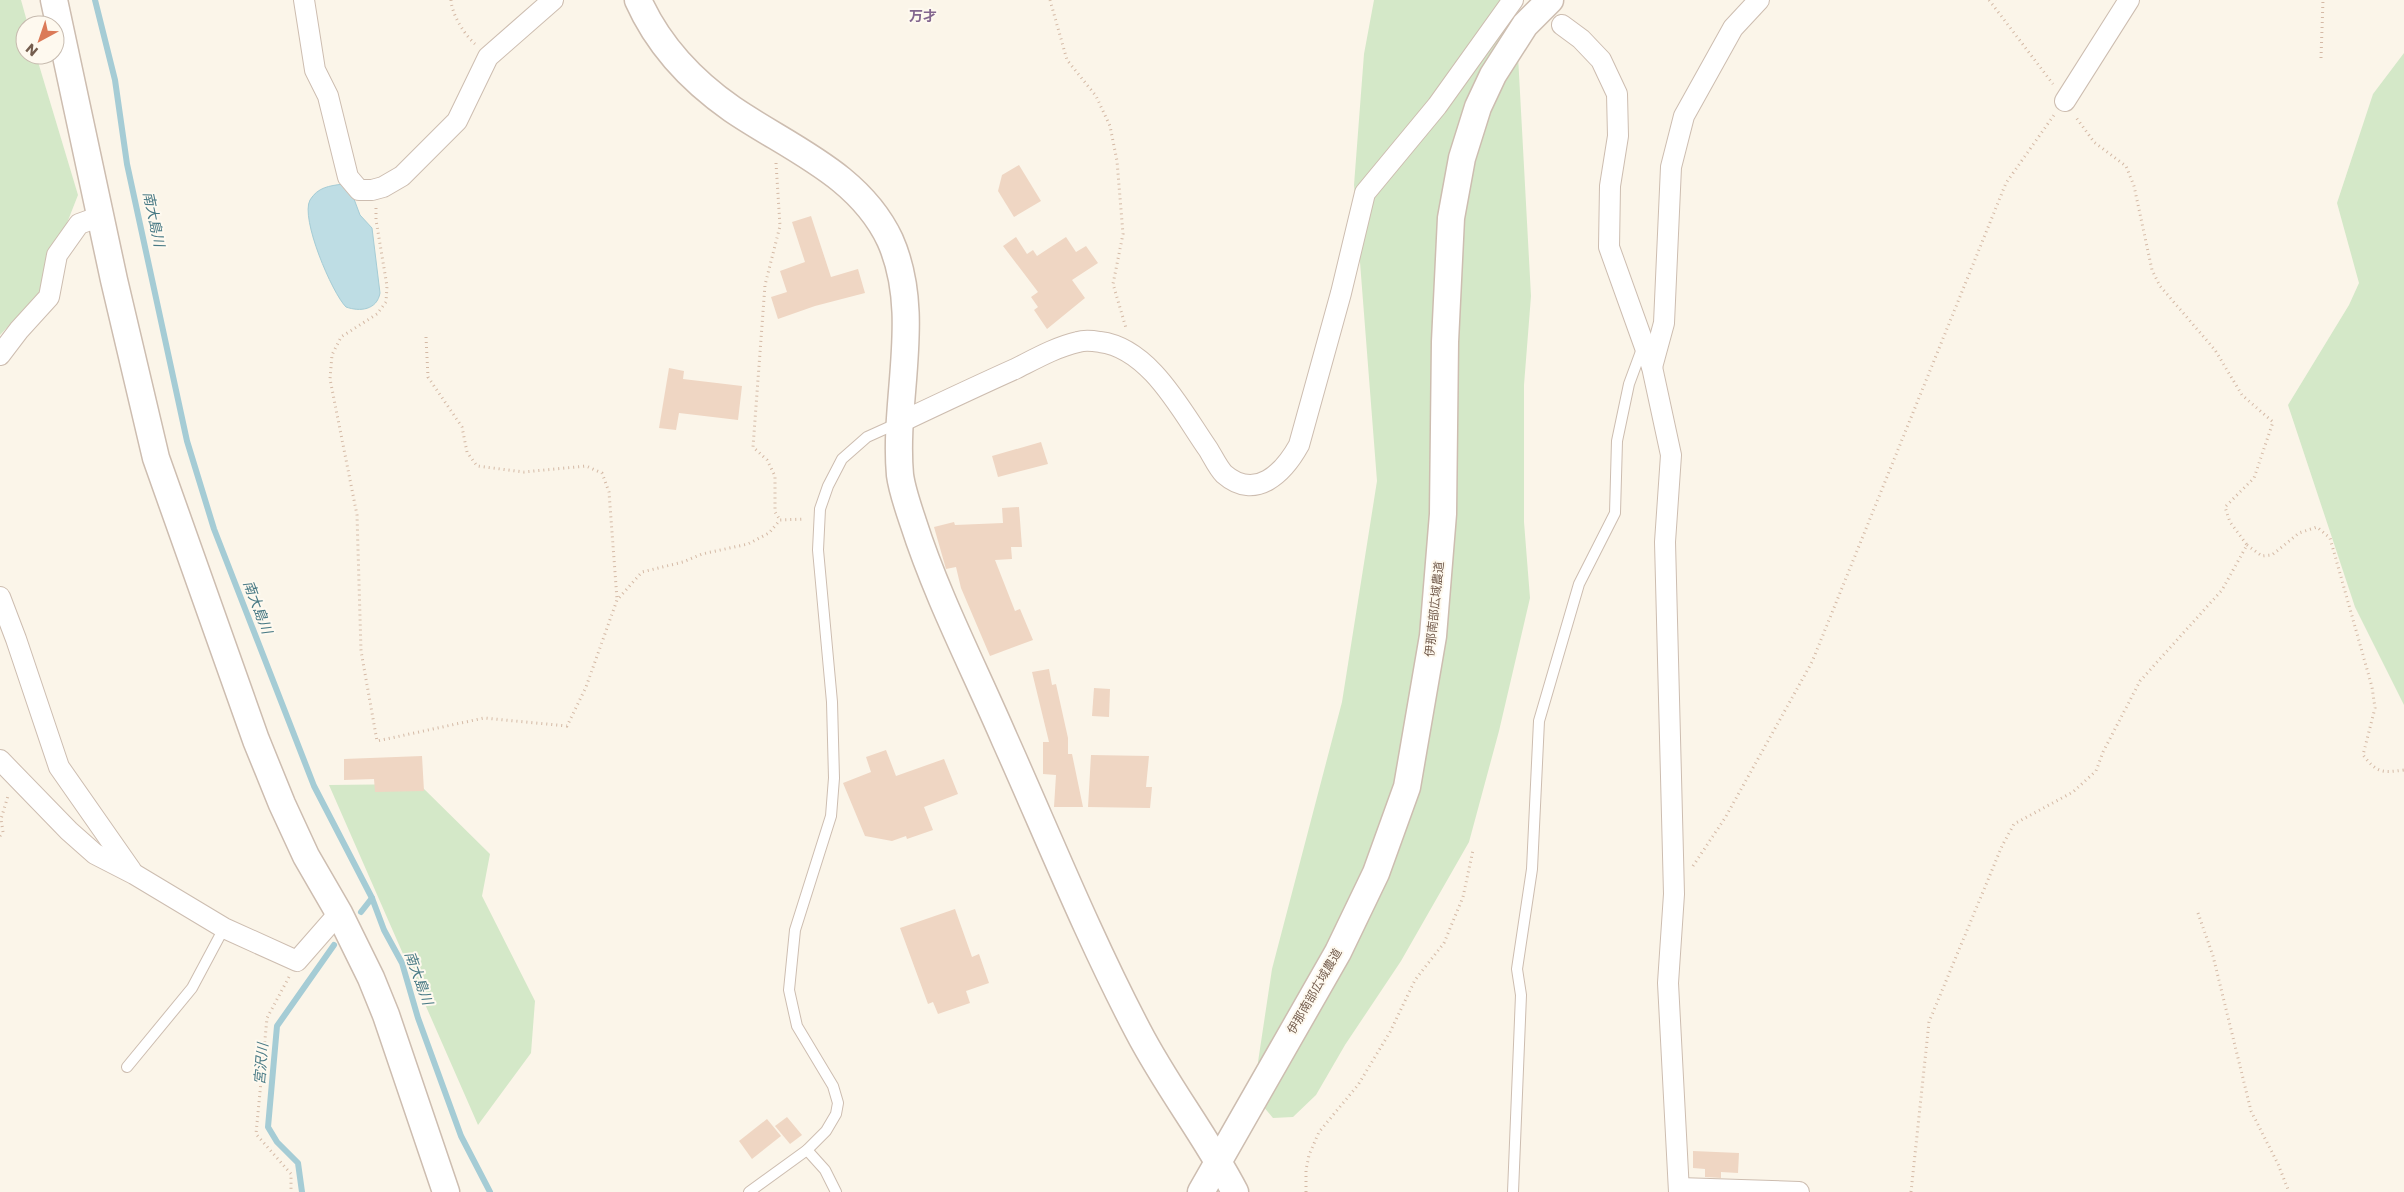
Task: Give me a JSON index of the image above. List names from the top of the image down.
{
  "streets": {
    "street": ["伊那南部広域農道"]
  },
  "districts": ["万才"],
  "water": ["南大島川", "宮沢川"],
  "north": "bottom left"
}
